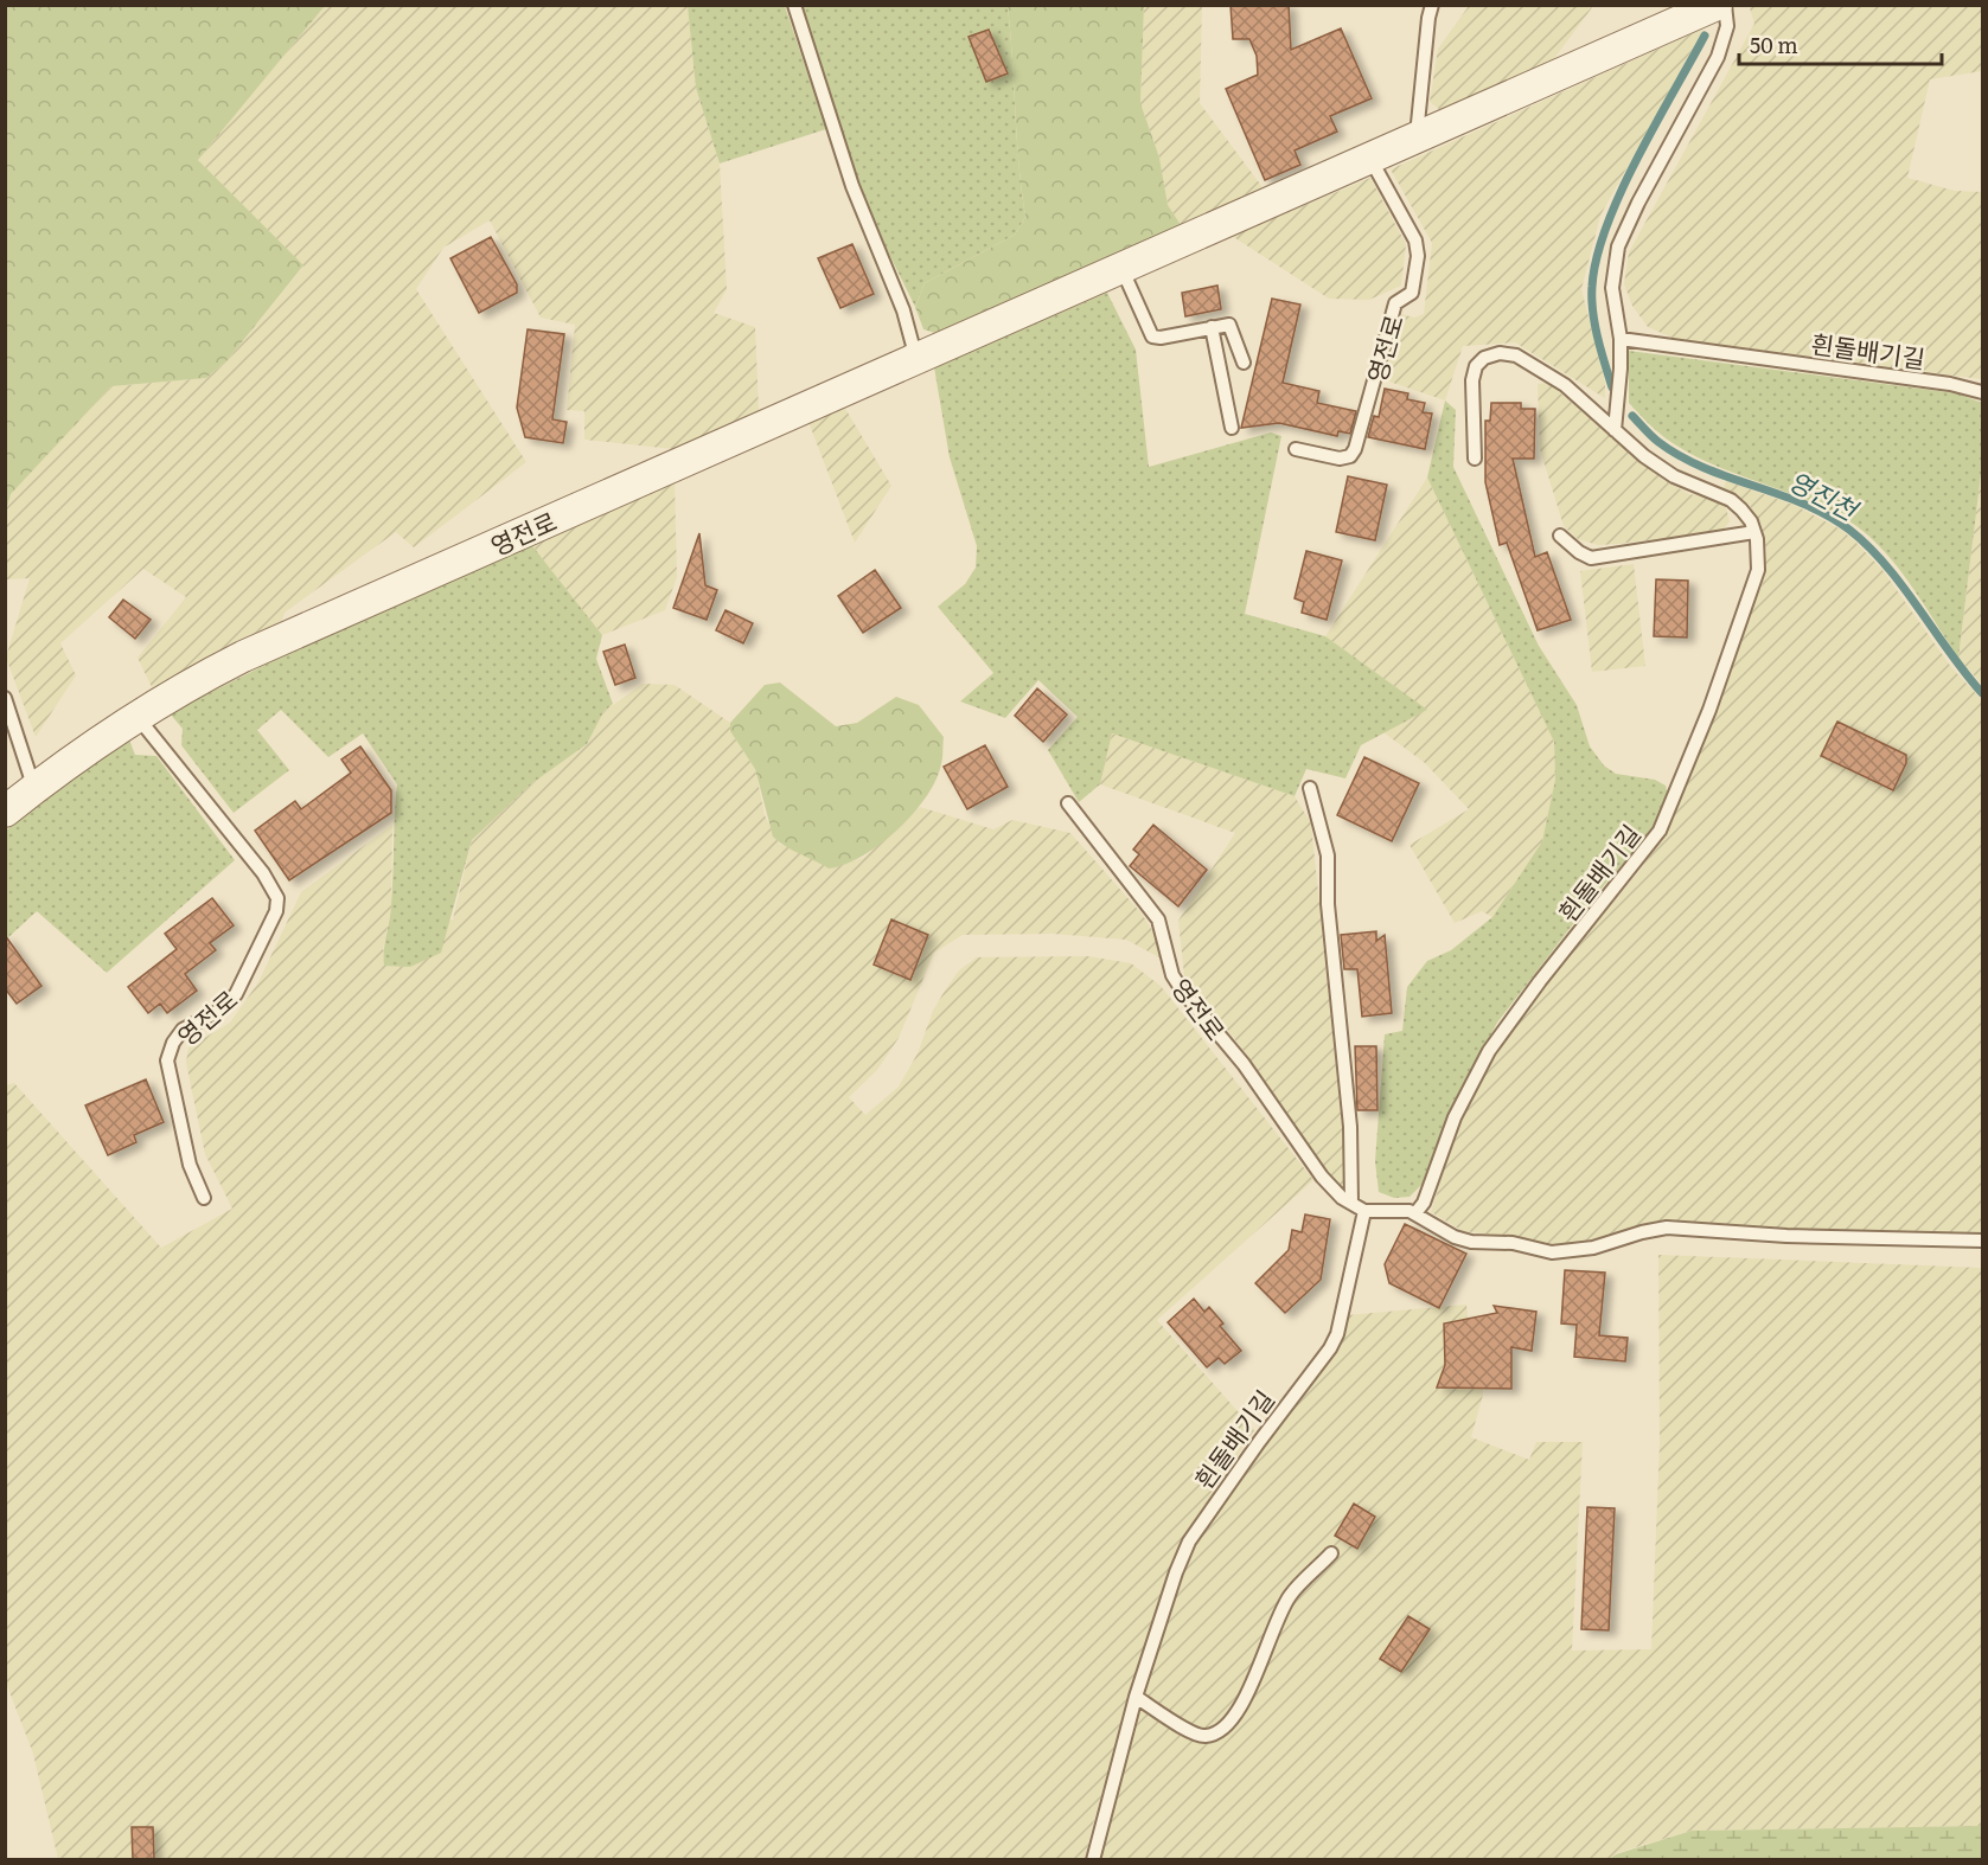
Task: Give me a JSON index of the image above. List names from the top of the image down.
{
  "streets": {
    "street": ["영전로"],
    "lane": ["흰돌배기길"]
  },
  "water": ["영진천"],
  "scale_bar": "50 m"
}
